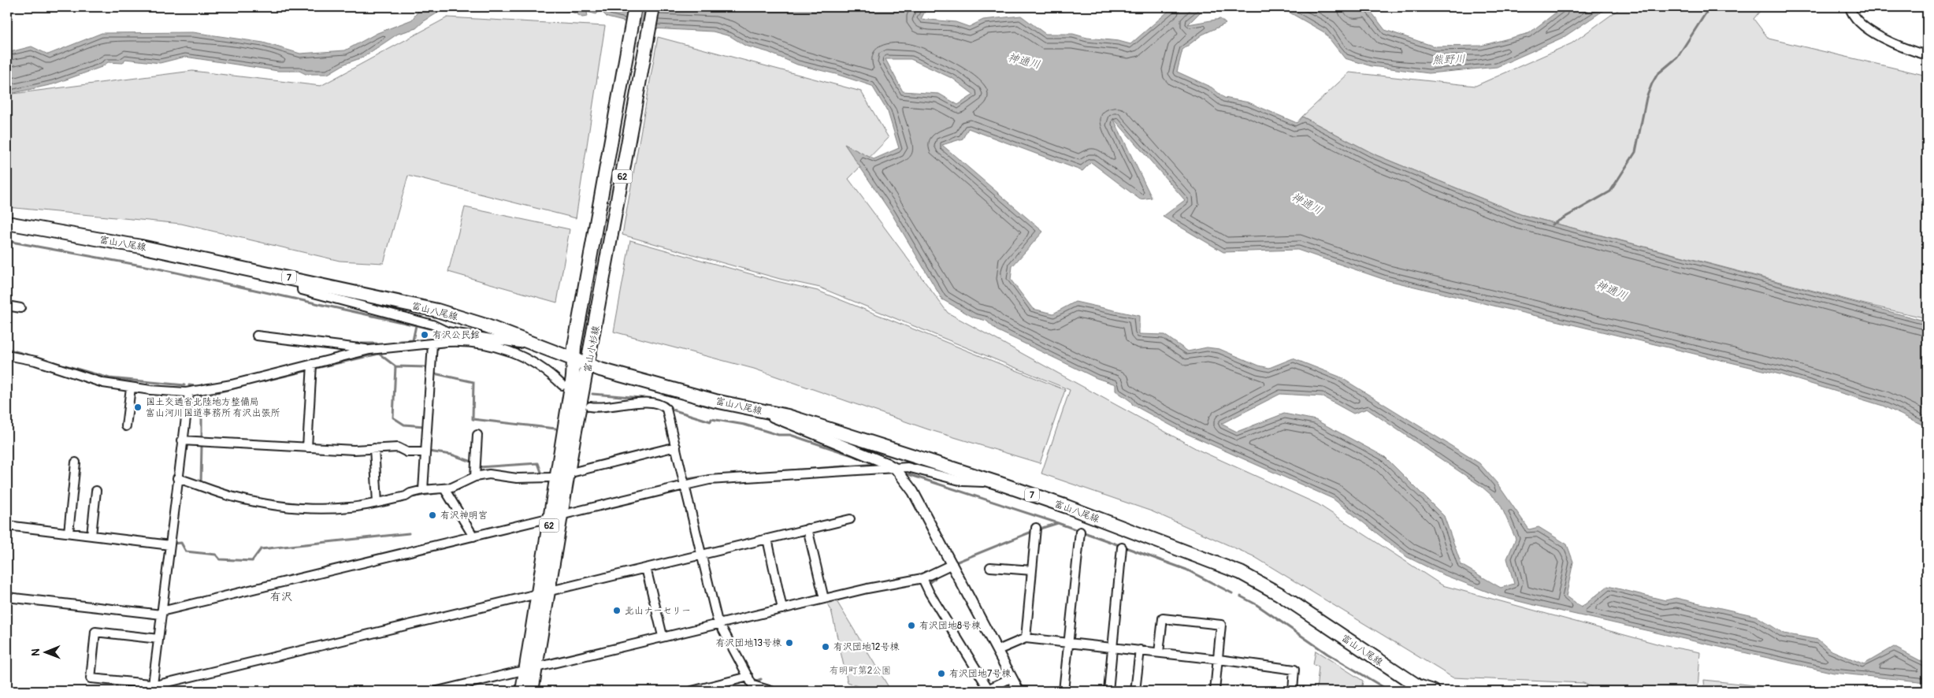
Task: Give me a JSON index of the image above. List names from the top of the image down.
{
  "streets": {
    "main road": [
      "62",
      "富山八尾線",
      "7",
      "富山小杉線"
    ]
  },
  "crossings": [
    ["富山八尾線", "富山小杉線"]
  ],
  "districts": ["有沢"],
  "water": ["熊野川", "神通川"],
  "parks": ["有明町第2公園"],
  "places": [
    "有沢公民館",
    "国土交通省北陸地方整備局 富山河川国道事務所 有沢出張所",
    "有沢神明宮",
    "北山ナーセリー",
    "有沢団地8号棟",
    "有沢団地13号棟",
    "有沢団地12号棟",
    "有沢団地7号棟"
  ],
  "north": "left"
}
